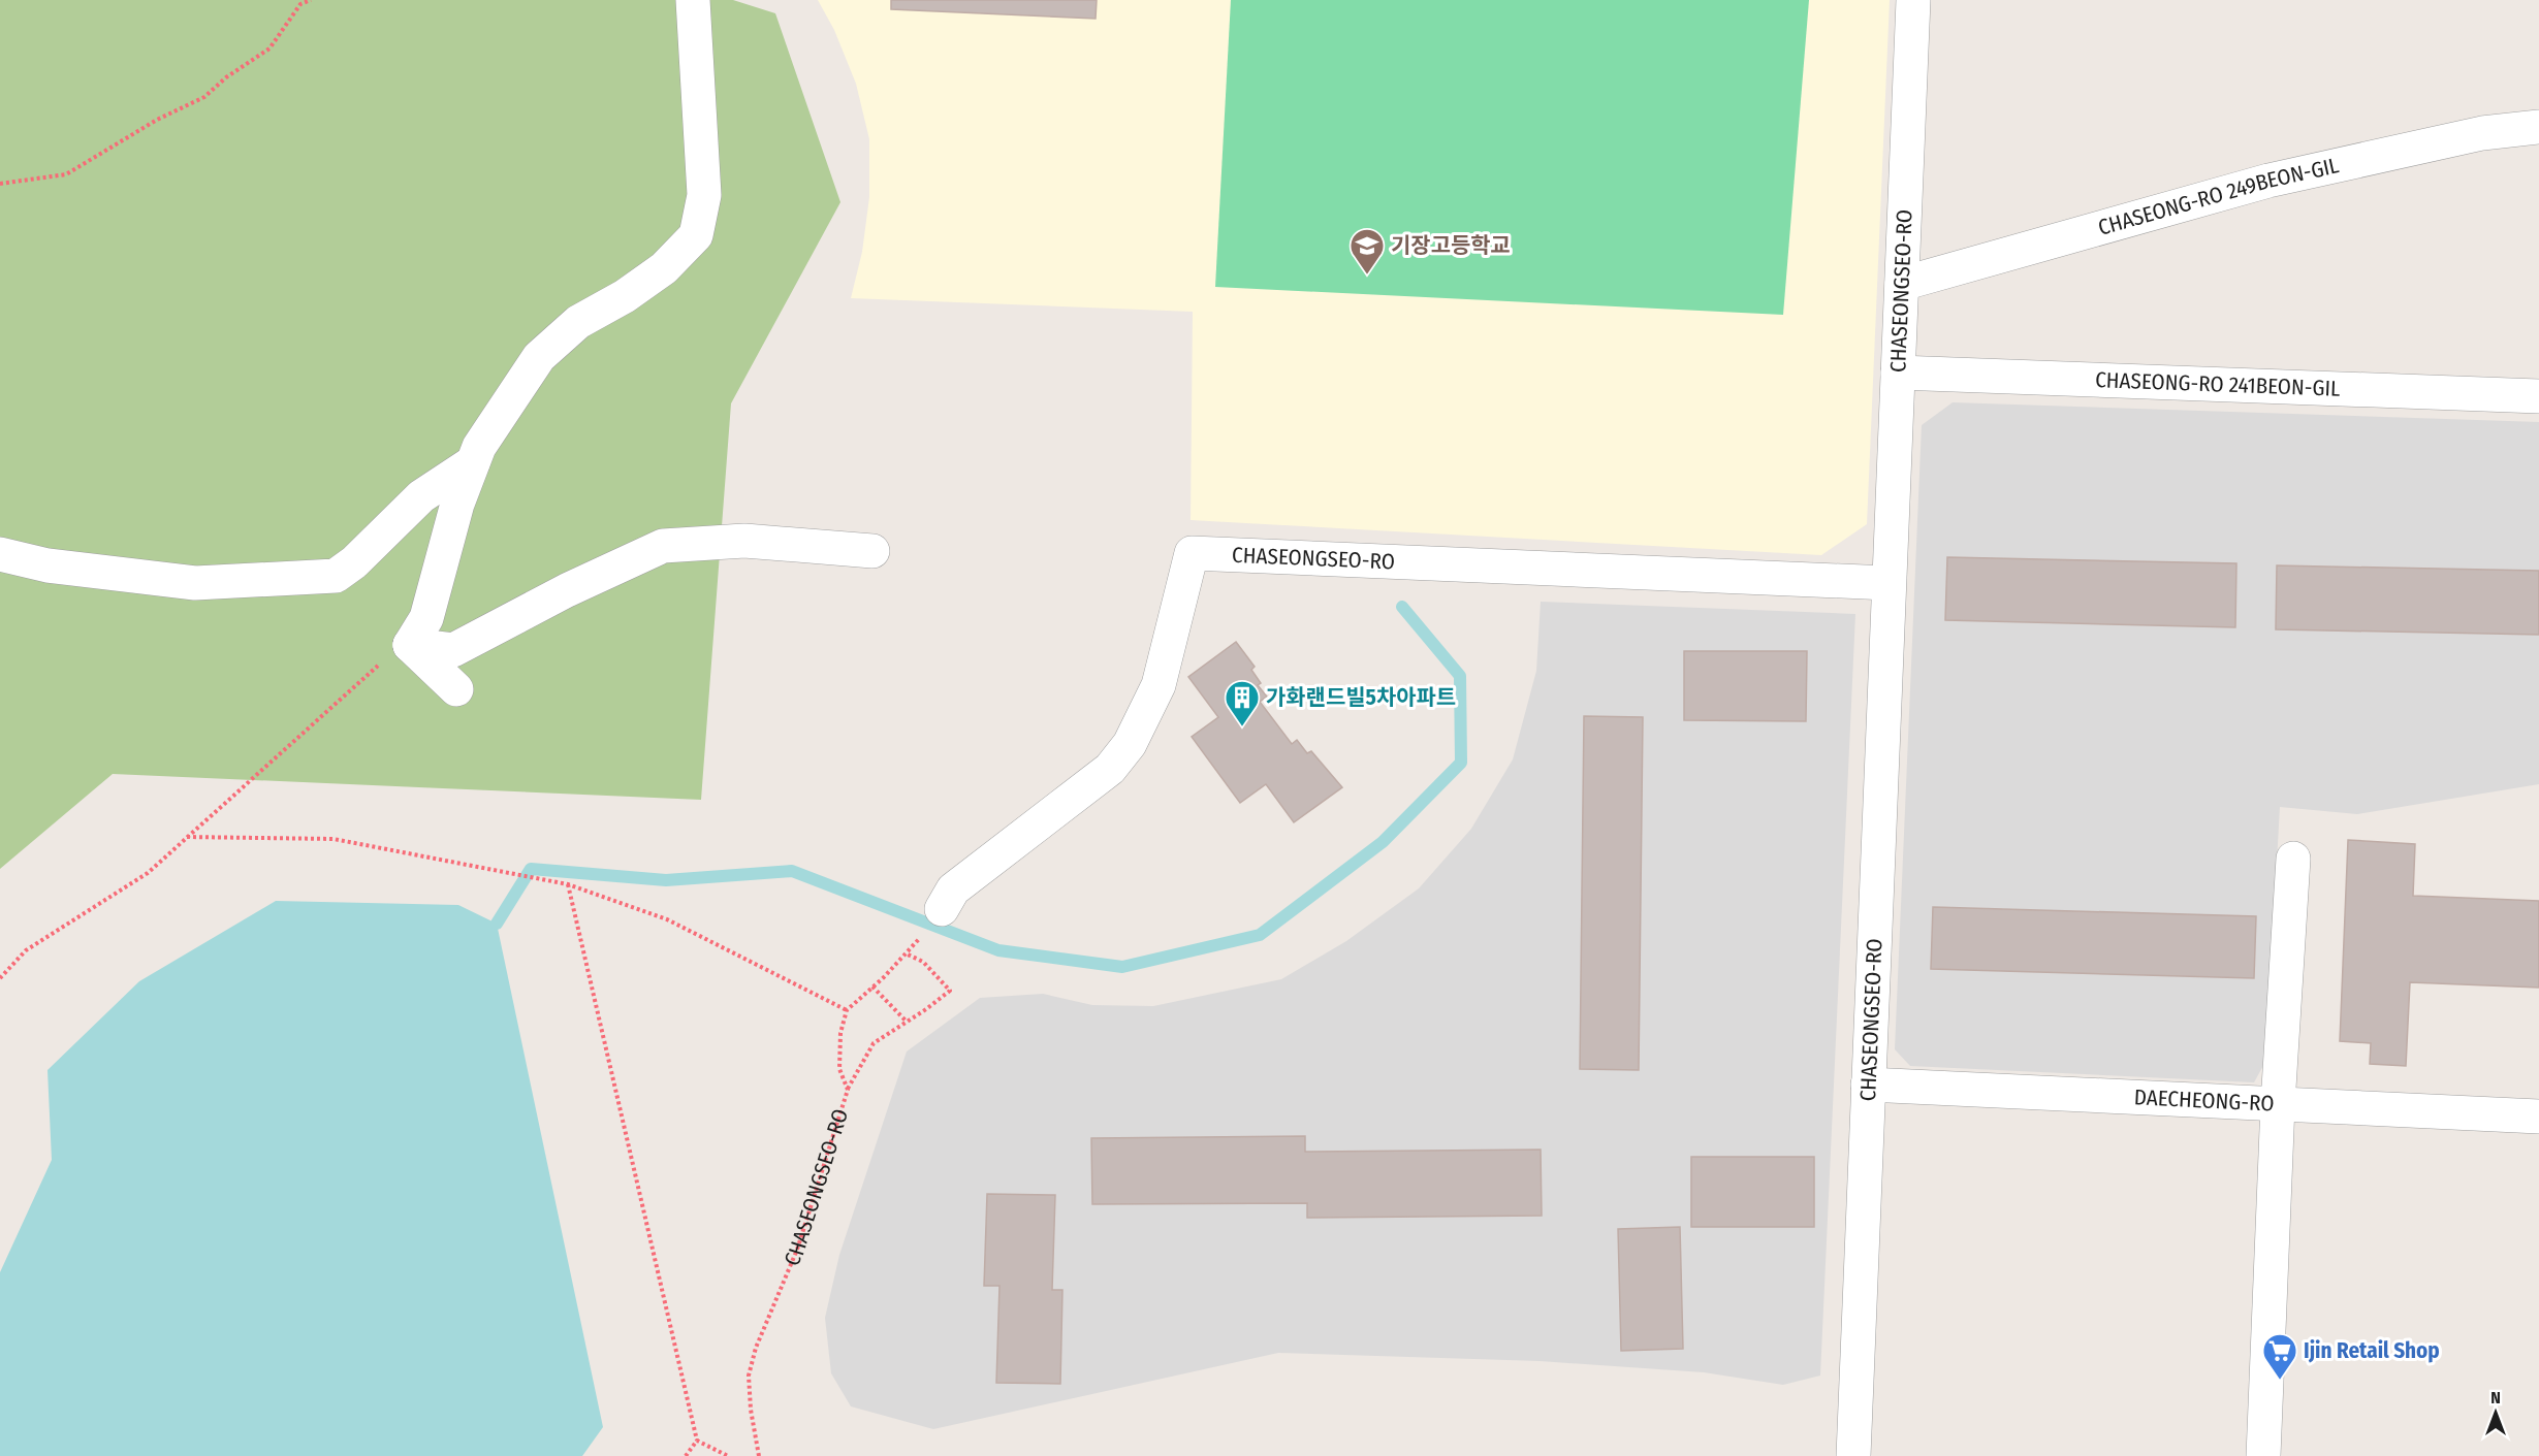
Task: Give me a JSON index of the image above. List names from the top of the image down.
{
  "streets": {
    "street": [
      "CHASEONG-RO 249BEON-GIL",
      "CHASEONGSEO-RO",
      "CHASEONG-RO 241BEON-GIL",
      "DAECHEONG-RO"
    ]
  },
  "crossings": [
    ["CHASEONG-RO 249BEON-GIL", "CHASEONGSEO-RO"],
    ["CHASEONGSEO-RO", "CHASEONG-RO 241BEON-GIL"],
    ["CHASEONGSEO-RO", "DAECHEONG-RO"]
  ],
  "places": {
    "school or university": ["기장고등학교"],
    "building": ["가화랜드빌5차아파트"],
    "supermarket": ["Ijin Retail Shop"]
  },
  "north": "top"
}
